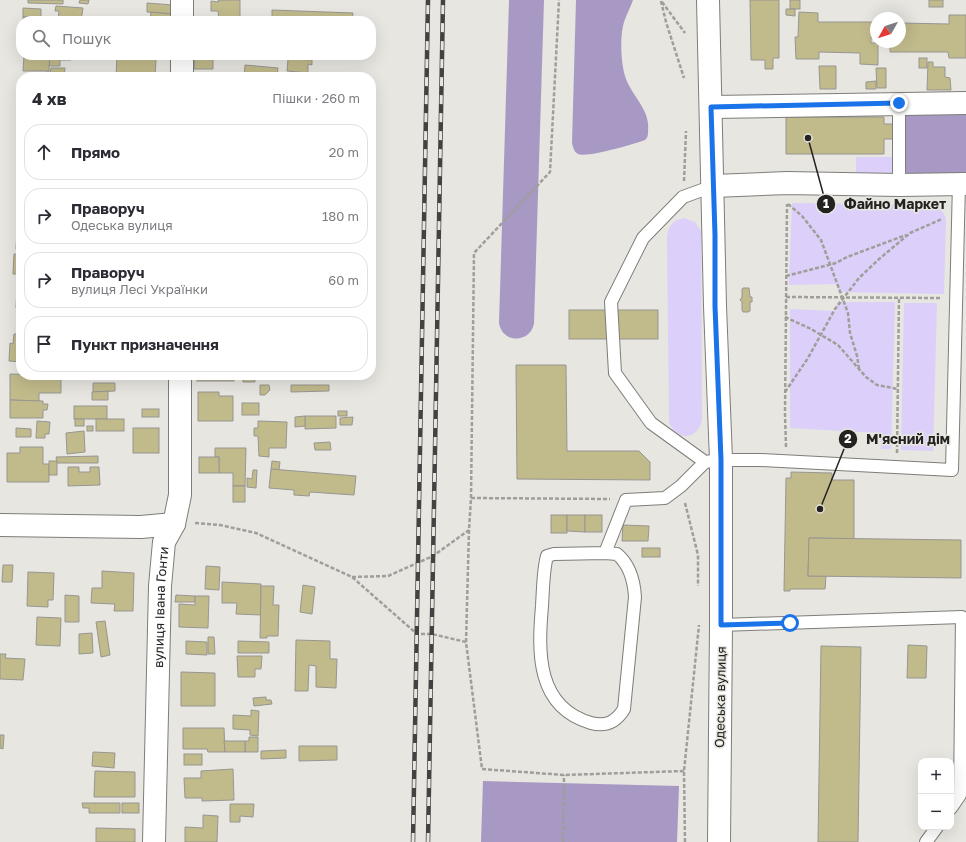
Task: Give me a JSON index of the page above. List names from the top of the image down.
{
  "streets": {
    "street": ["вулиця Івана Гонти", "Одеська вулиця"]
  },
  "places": ["Файно Маркет", "М'ясний дім"],
  "north": "bottom left",
  "page": {
    "search": "Пошук",
    "heading": ["4 хв", "Пішки · 260 m"],
    "list": [
      ["Прямо", "20 m"],
      ["Праворуч", "Одеська вулиця", "180 m"],
      ["Праворуч", "вулиця Лесі Українки", "60 m"],
      "Пункт призначення"
    ],
    "map_buttons": ["+", "−"]
  }
}
